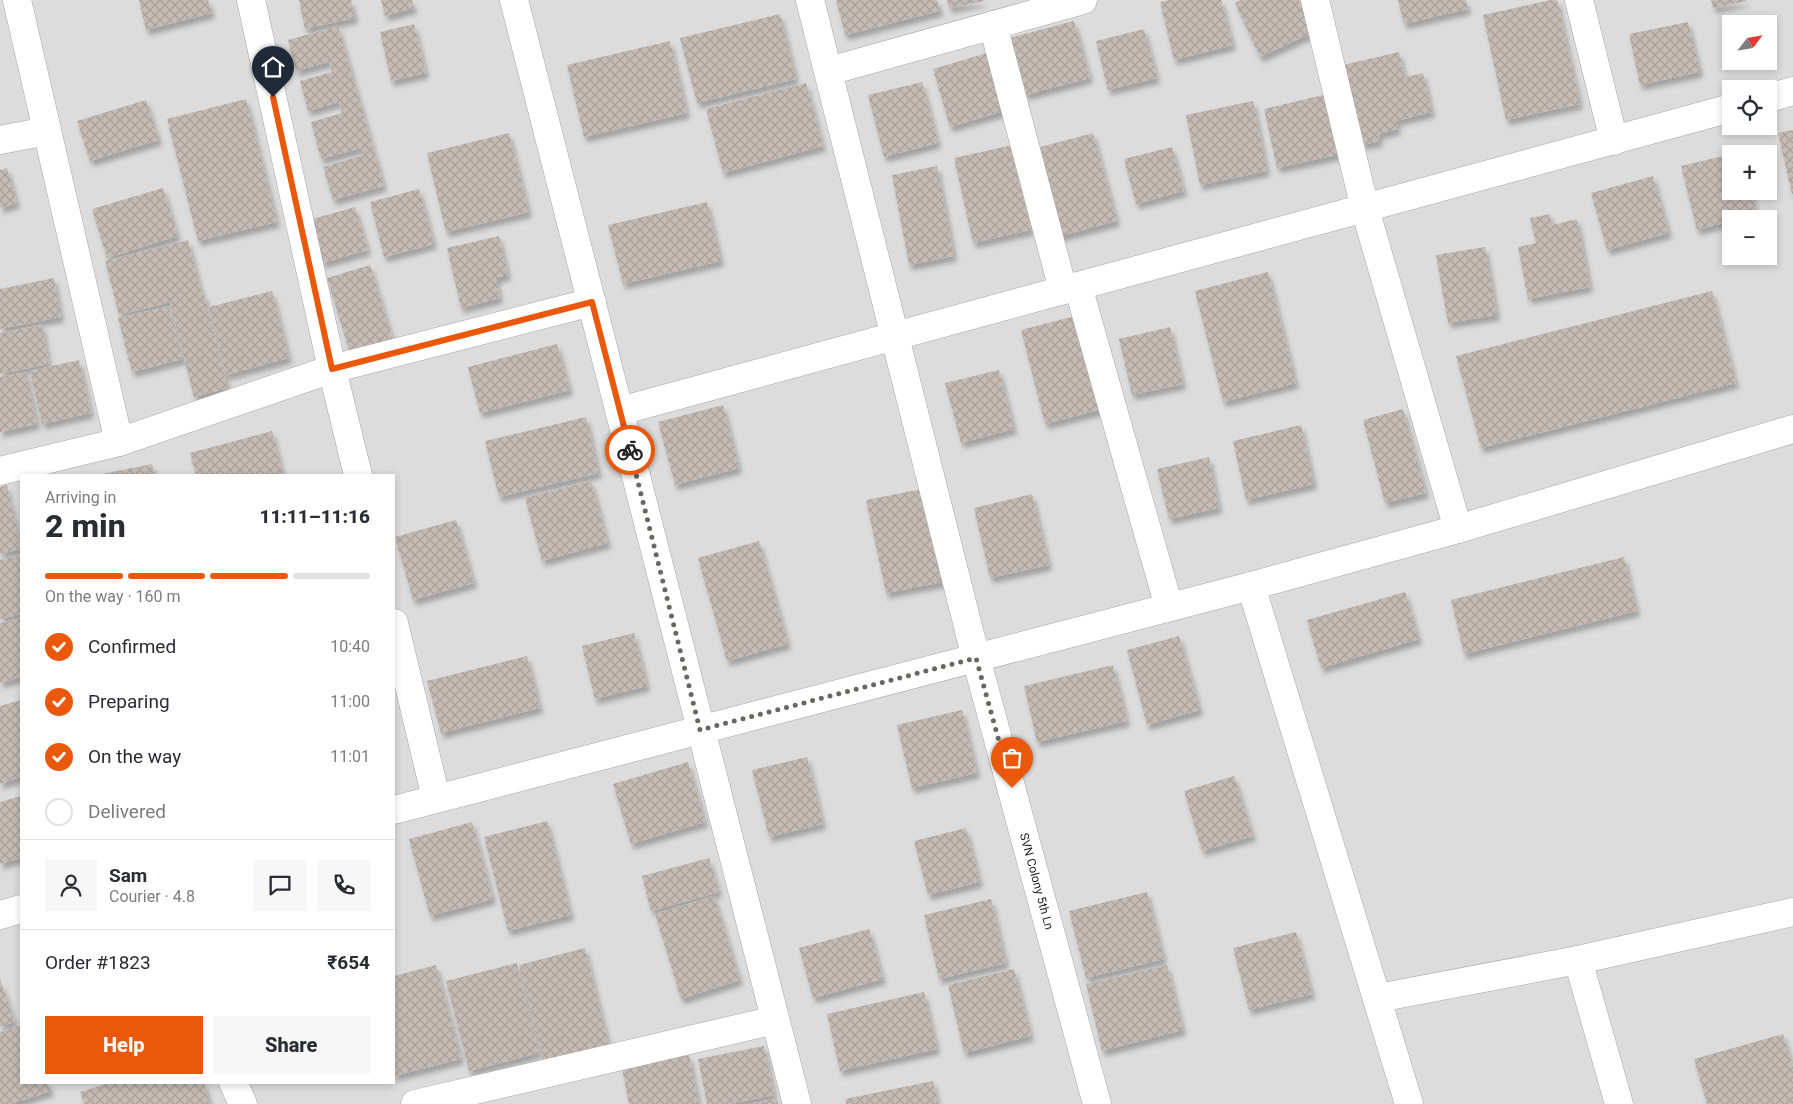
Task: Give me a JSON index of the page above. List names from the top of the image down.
{
  "streets": {
    "street": ["SVN Colony 5th Ln"]
  },
  "north": "top right",
  "page": {
    "map_buttons": ["+", "−"],
    "heading": ["2 min", "Arriving in", "11:11–11:16"],
    "panel": [
      "Sam",
      "Courier · 4.8",
      "Order #1823",
      "₹654"
    ],
    "bar": "On the way · 160 m",
    "list": [
      ["Confirmed", "10:40"],
      ["Preparing", "11:00"],
      ["On the way", "11:01"],
      "Delivered"
    ],
    "buttons": ["Help", "Share"]
  }
}
